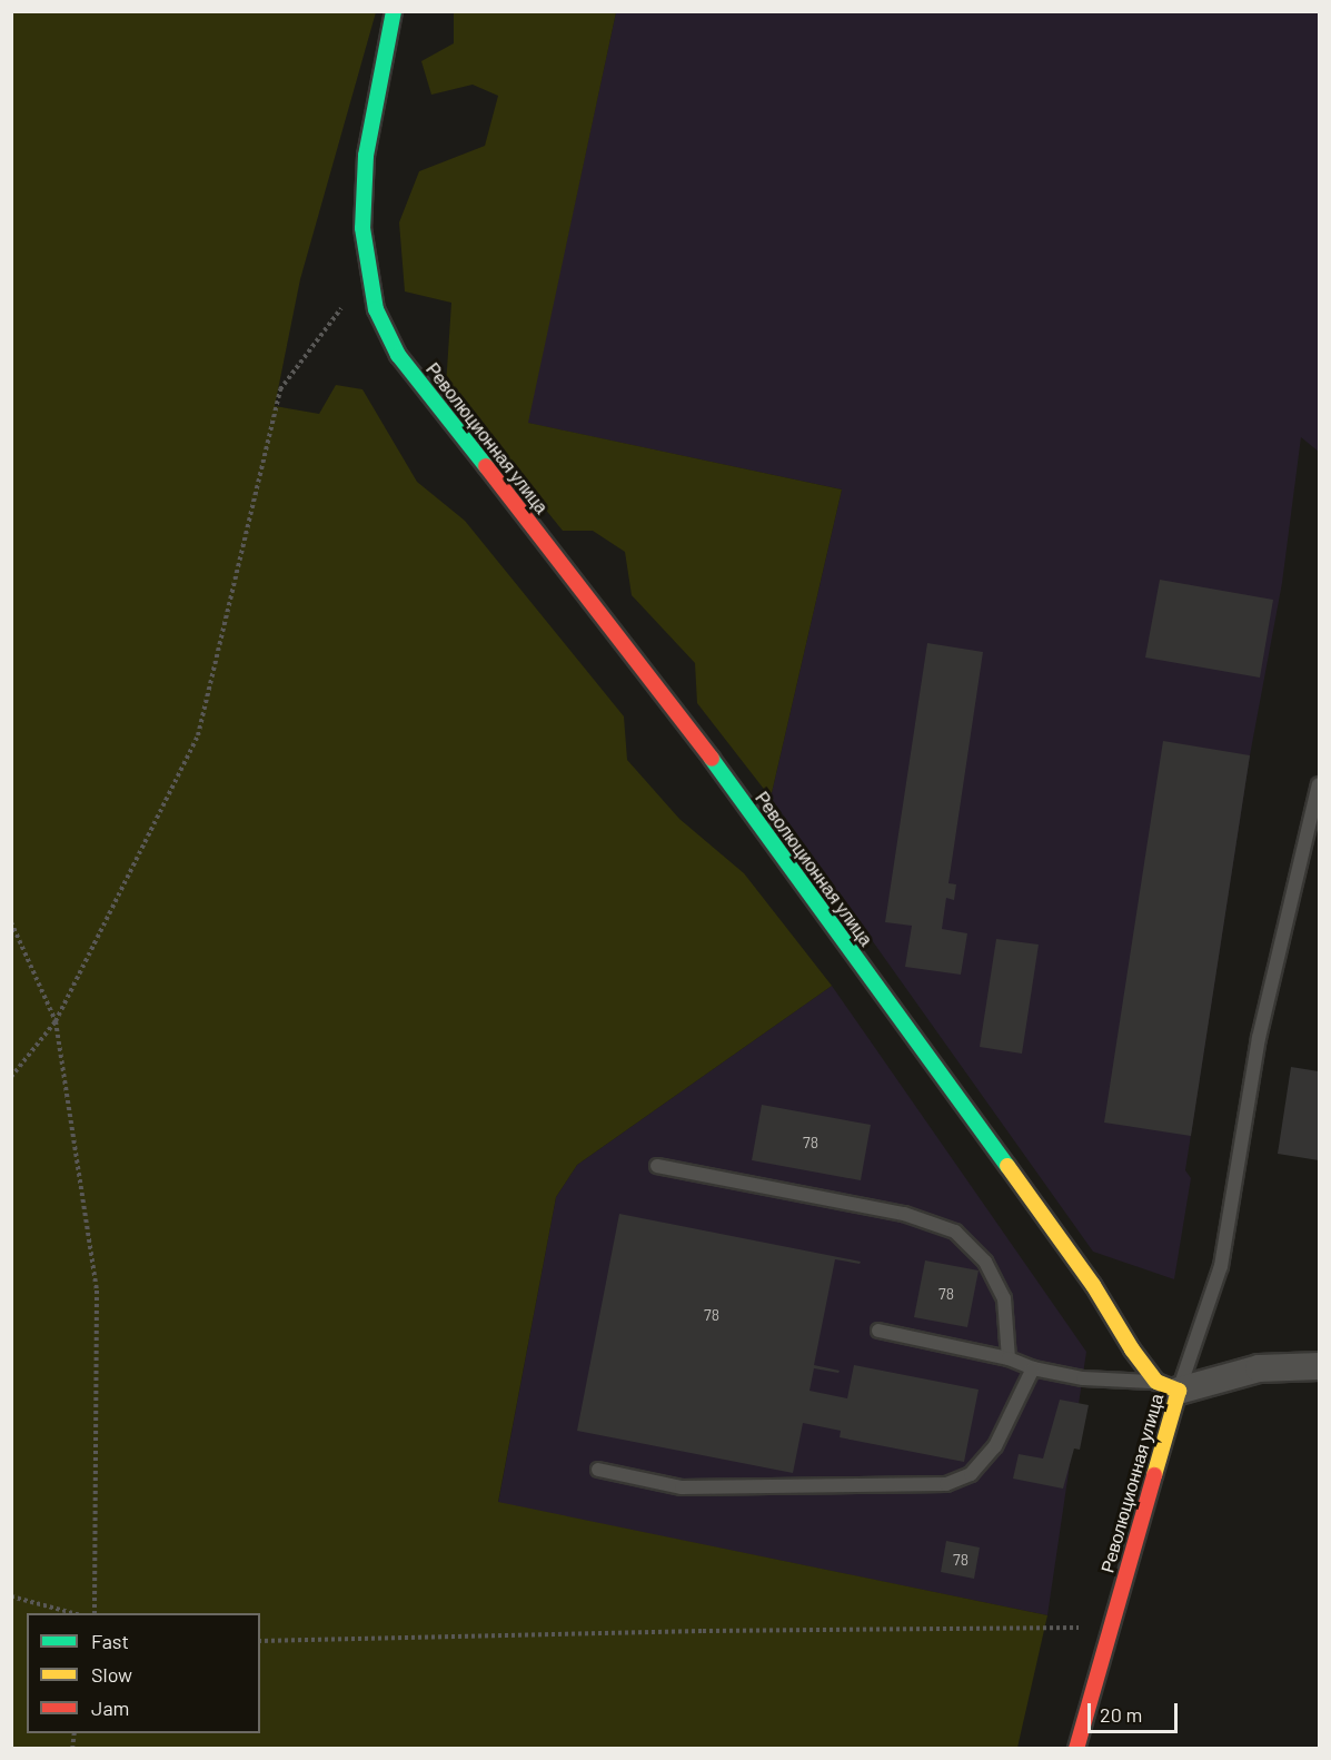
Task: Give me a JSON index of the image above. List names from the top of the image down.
{
  "streets": {
    "street": ["Революционная улица"]
  },
  "house_numbers": [
    "78",
    "78",
    "78",
    "78"
  ],
  "legend": ["Fast", "Slow", "Jam"],
  "scale_bar": "20 m"
}
